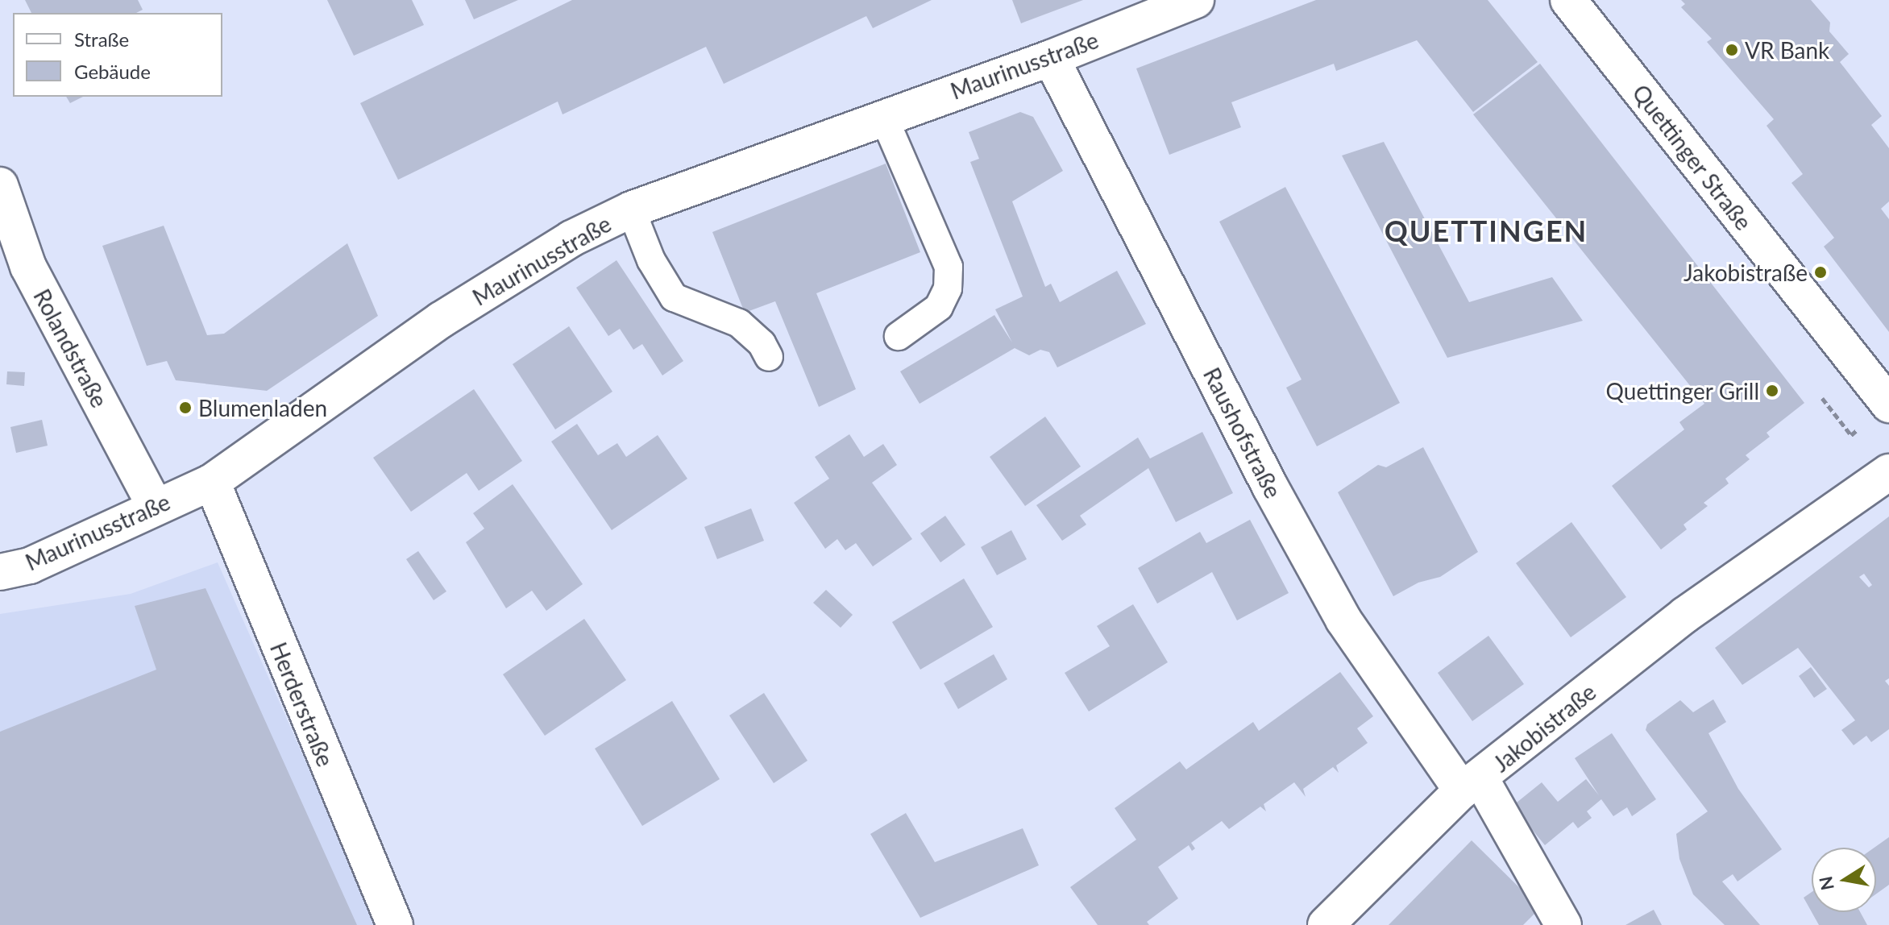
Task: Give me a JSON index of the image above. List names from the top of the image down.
{
  "streets": {
    "street": [
      "Maurinusstraße",
      "Quettinger Straße",
      "Rolandstraße",
      "Raushofstraße",
      "Herderstraße",
      "Jakobistraße"
    ]
  },
  "crossings": [
    ["Maurinusstraße", "Rolandstraße"],
    ["Maurinusstraße", "Raushofstraße"],
    ["Maurinusstraße", "Herderstraße"],
    ["Raushofstraße", "Jakobistraße"]
  ],
  "districts": ["QUETTINGEN"],
  "places": [
    "VR Bank",
    "Jakobistraße",
    "Quettinger Grill",
    "Blumenladen"
  ],
  "legend": ["Straße", "Gebäude"],
  "north": "left"
}
